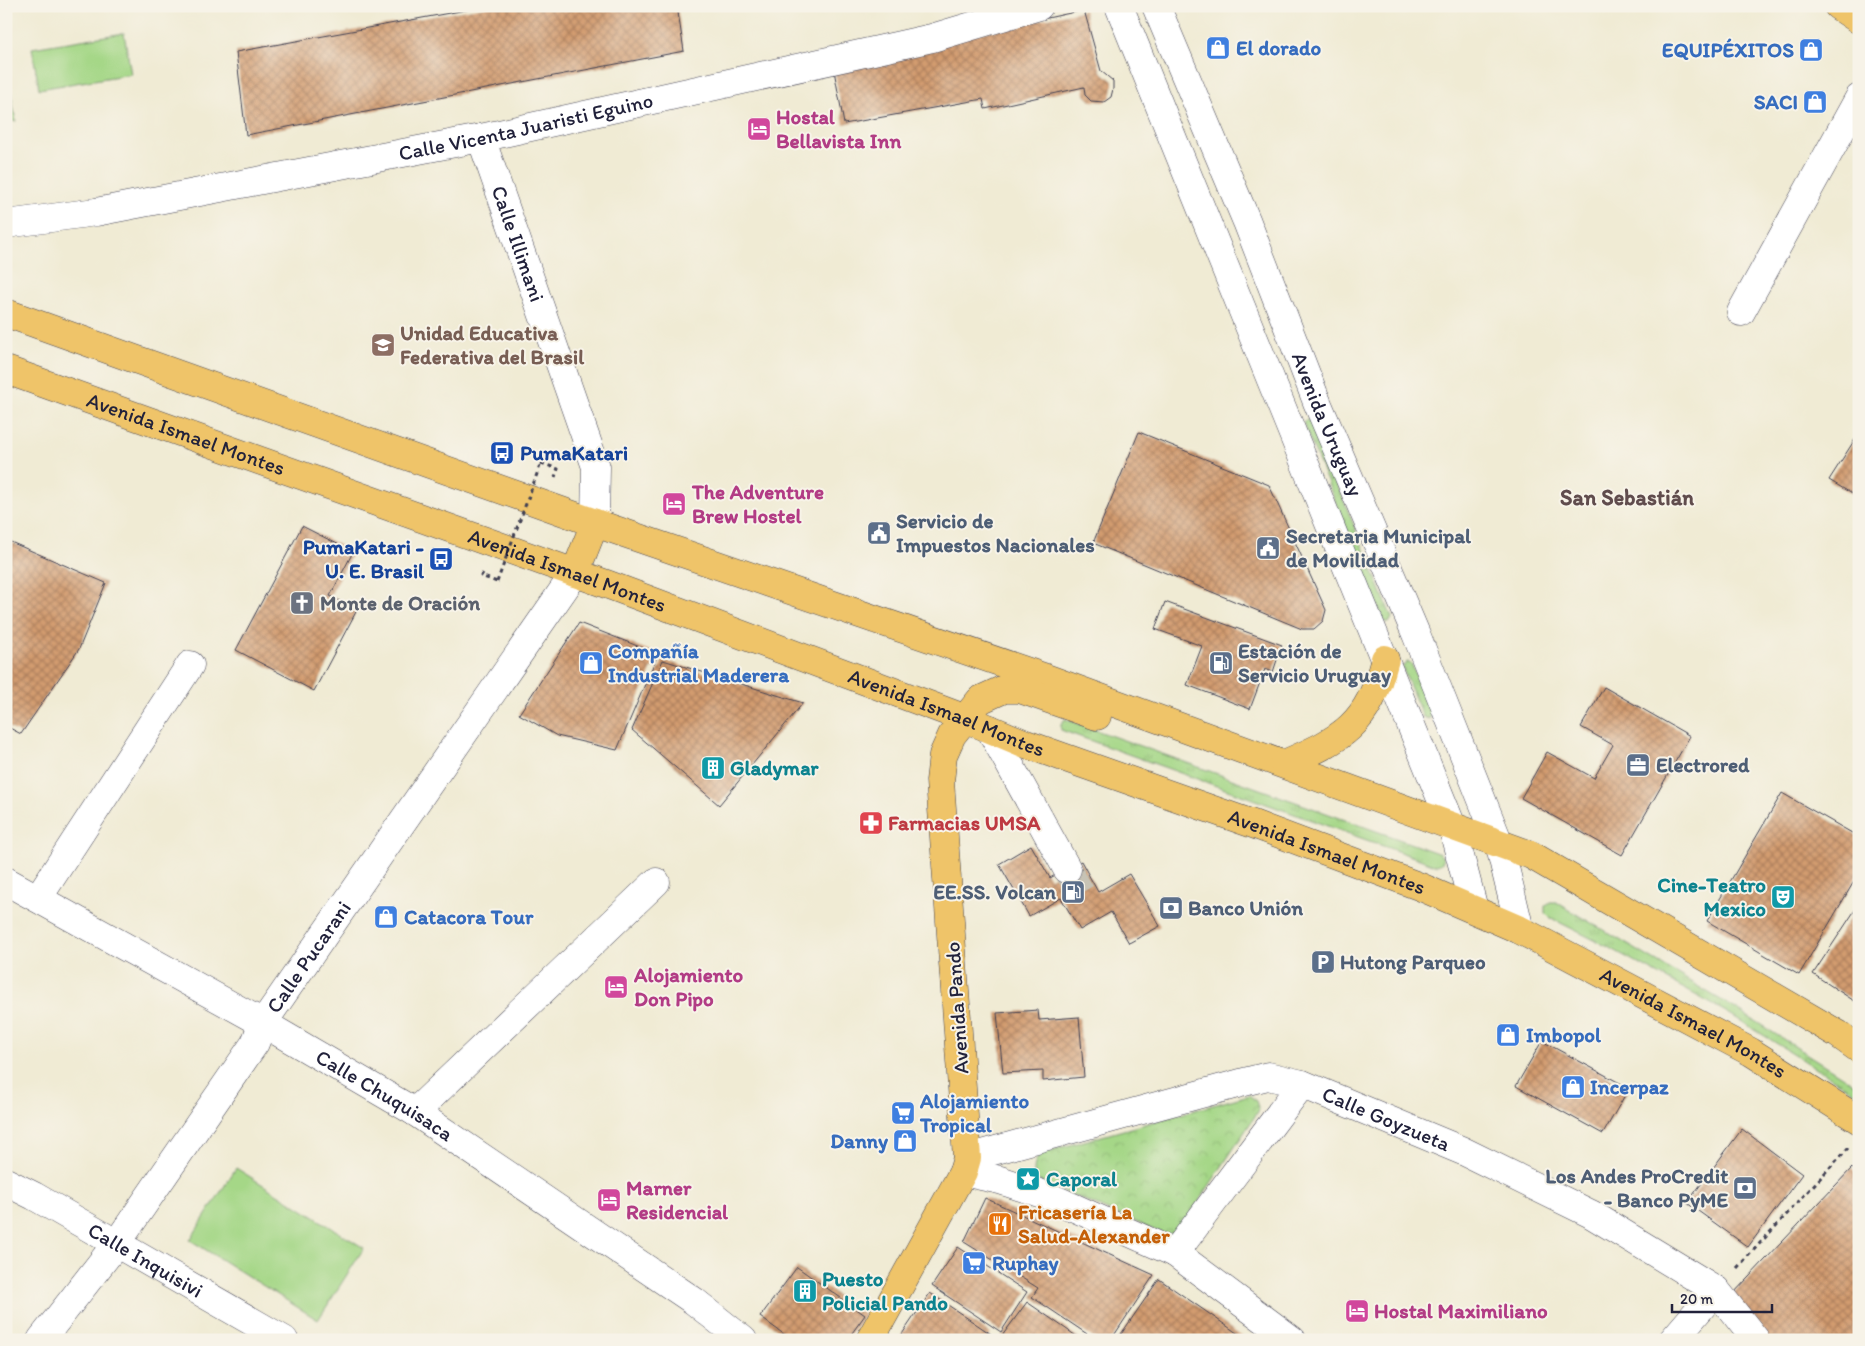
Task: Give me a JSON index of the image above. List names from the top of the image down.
{
  "streets": {
    "main road": ["Avenida Ismael Montes", "Avenida Pando"],
    "street": [
      "Calle Vicenta Juaristi Eguino",
      "Calle Illimani",
      "Avenida Uruguay",
      "Calle Pucarani",
      "Calle Chuquisaca",
      "Calle Goyzueta",
      "Calle Inquisivi"
    ]
  },
  "crossings": [
    ["Calle Vicenta Juaristi Eguino", "Calle Illimani"],
    ["Avenida Uruguay", "Avenida Ismael Montes"],
    ["Avenida Ismael Montes", "Calle Pucarani"],
    ["Avenida Ismael Montes", "Avenida Pando"],
    ["Calle Pucarani", "Calle Chuquisaca"],
    ["Calle Pucarani", "Calle Inquisivi"],
    ["Avenida Pando", "Calle Goyzueta"]
  ],
  "districts": ["San Sebastián"],
  "places": {
    "shop": [
      "El dorado",
      "EQUIPÉXITOS",
      "SACI",
      "Compañía Industrial Maderera",
      "Catacora Tour",
      "Imbopol",
      "Incerpaz",
      "Danny"
    ],
    "hotel": [
      "Hostal Bellavista Inn",
      "The Adventure Brew Hostel",
      "Alojamiento Don Pipo",
      "Marner Residencial",
      "Hostal Maximiliano"
    ],
    "school or university": ["Unidad Educativa Federativa del Brasil"],
    "bus stop": ["PumaKatari", "PumaKatari - U. E. Brasil"],
    "public building": ["Servicio de Impuestos Nacionales", "Secretaria Municipal de Movilidad"],
    "church": ["Monte de Oración"],
    "fuel station": ["Estación de Servicio Uruguay", "EE.SS. Volcan"],
    "office": ["Electrored"],
    "building": ["Gladymar", "Puesto Policial Pando"],
    "pharmacy": ["Farmacias UMSA"],
    "theatre": ["Cine-Teatro Mexico"],
    "bank": ["Banco Unión", "Los Andes ProCredit - Banco PyME"],
    "parking": ["Hutong Parqueo"],
    "supermarket": ["Alojamiento Tropical", "Ruphay"],
    "place": ["Caporal"],
    "restaurant": ["Fricasería La Salud-Alexander"]
  },
  "scale_bar": "20 m"
}
